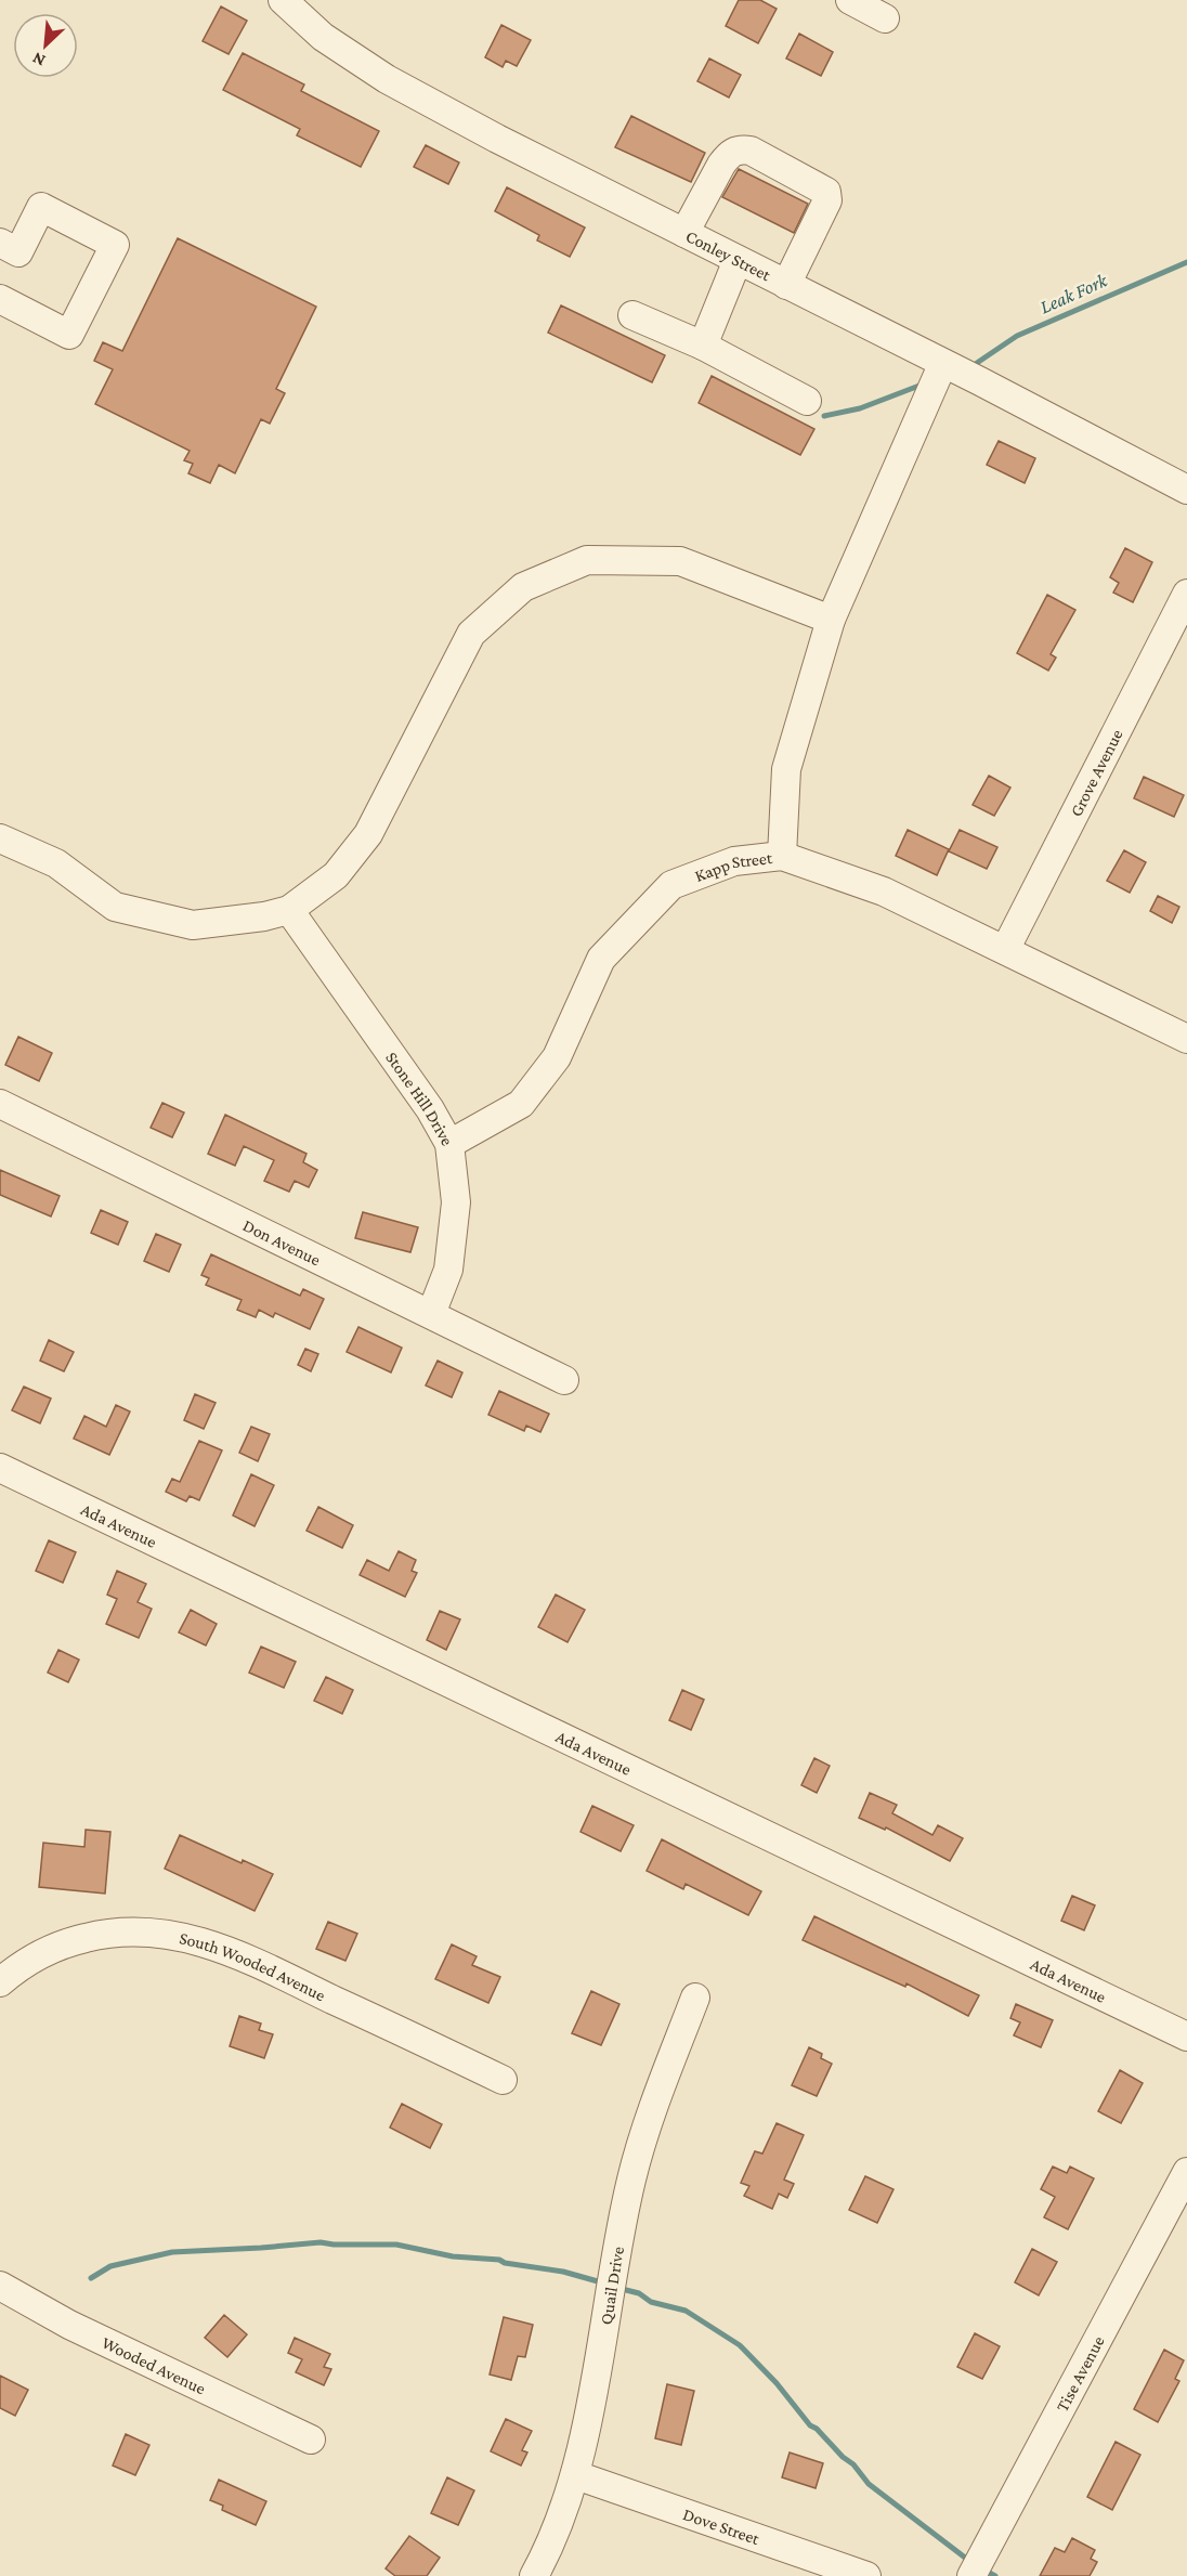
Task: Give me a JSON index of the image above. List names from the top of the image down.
{
  "streets": {
    "street": [
      "Conley Street",
      "Grove Avenue",
      "Kapp Street",
      "Stone Hill Drive",
      "Don Avenue",
      "Ada Avenue",
      "South Wooded Avenue",
      "Quail Drive",
      "Wooded Avenue",
      "Tise Avenue",
      "Dove Street"
    ]
  },
  "crossings": [
    ["Grove Avenue", "Kapp Street"],
    ["Kapp Street", "Stone Hill Drive"],
    ["Stone Hill Drive", "Don Avenue"],
    ["Quail Drive", "Dove Street"]
  ],
  "water": ["Leak Fork"],
  "north": "bottom left"
}
